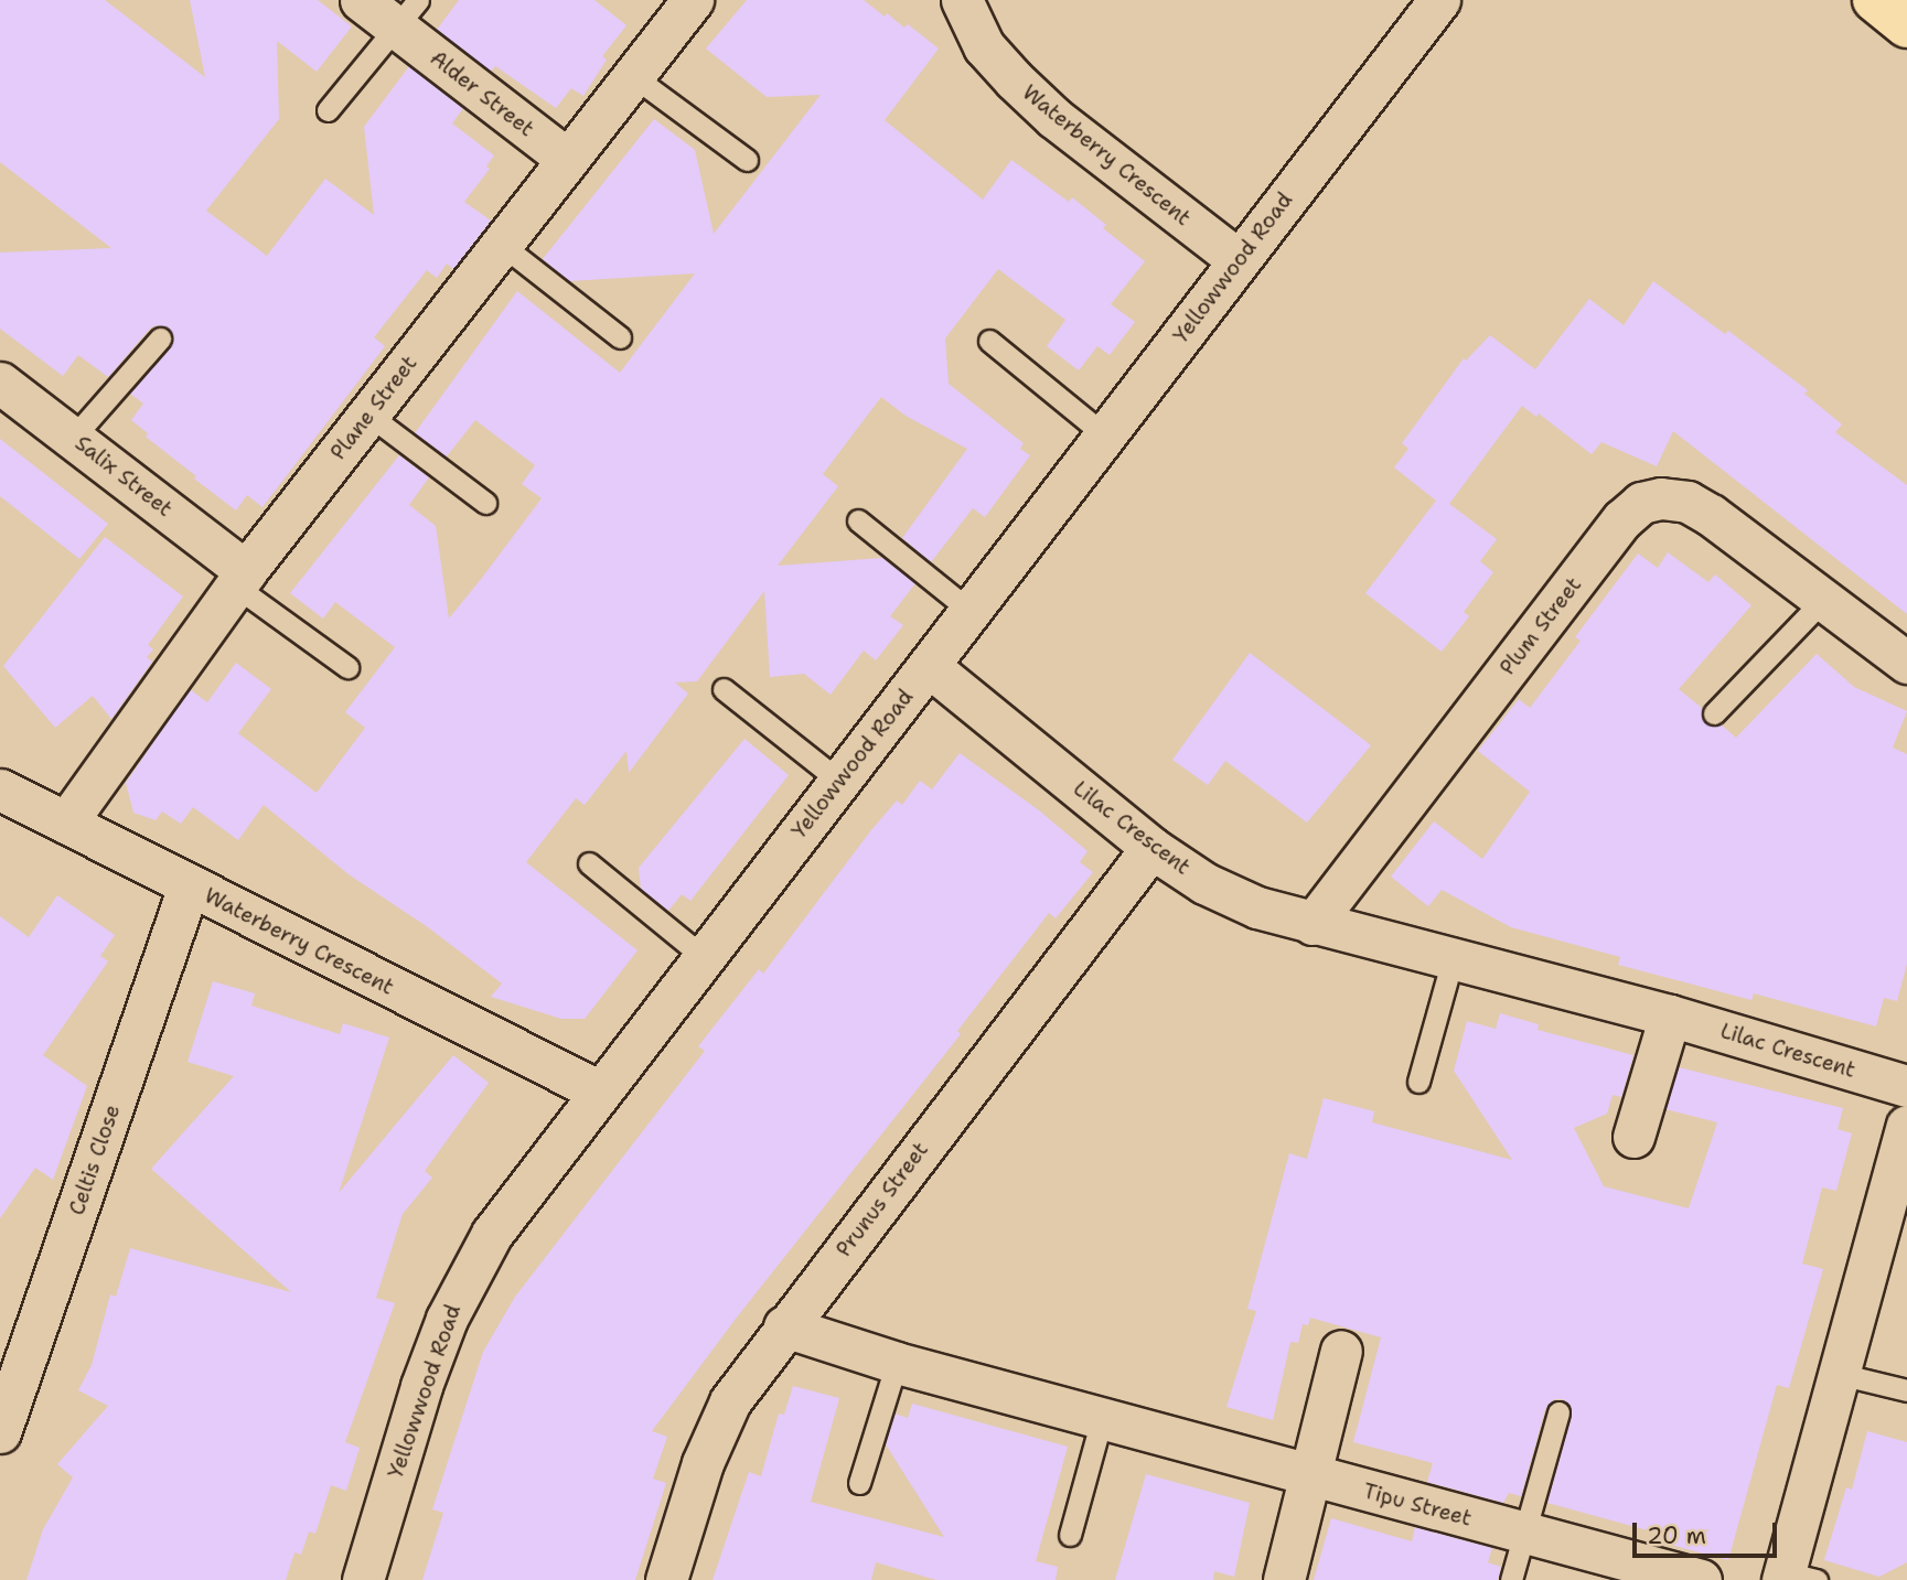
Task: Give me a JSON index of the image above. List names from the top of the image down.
{
  "streets": {
    "street": [
      "Alder Street",
      "Waterberry Crescent",
      "Yellowwood Road",
      "Plane Street",
      "Salix Street",
      "Plum Street",
      "Lilac Crescent",
      "Celtis Close",
      "Prunus Street",
      "Tipu Street"
    ]
  },
  "crossings": [
    ["Alder Street", "Plane Street"],
    ["Waterberry Crescent", "Yellowwood Road"],
    ["Waterberry Crescent", "Plane Street"],
    ["Waterberry Crescent", "Celtis Close"],
    ["Yellowwood Road", "Lilac Crescent"],
    ["Plane Street", "Salix Street"],
    ["Plum Street", "Lilac Crescent"],
    ["Lilac Crescent", "Prunus Street"],
    ["Prunus Street", "Tipu Street"]
  ],
  "scale_bar": "20 m"
}
